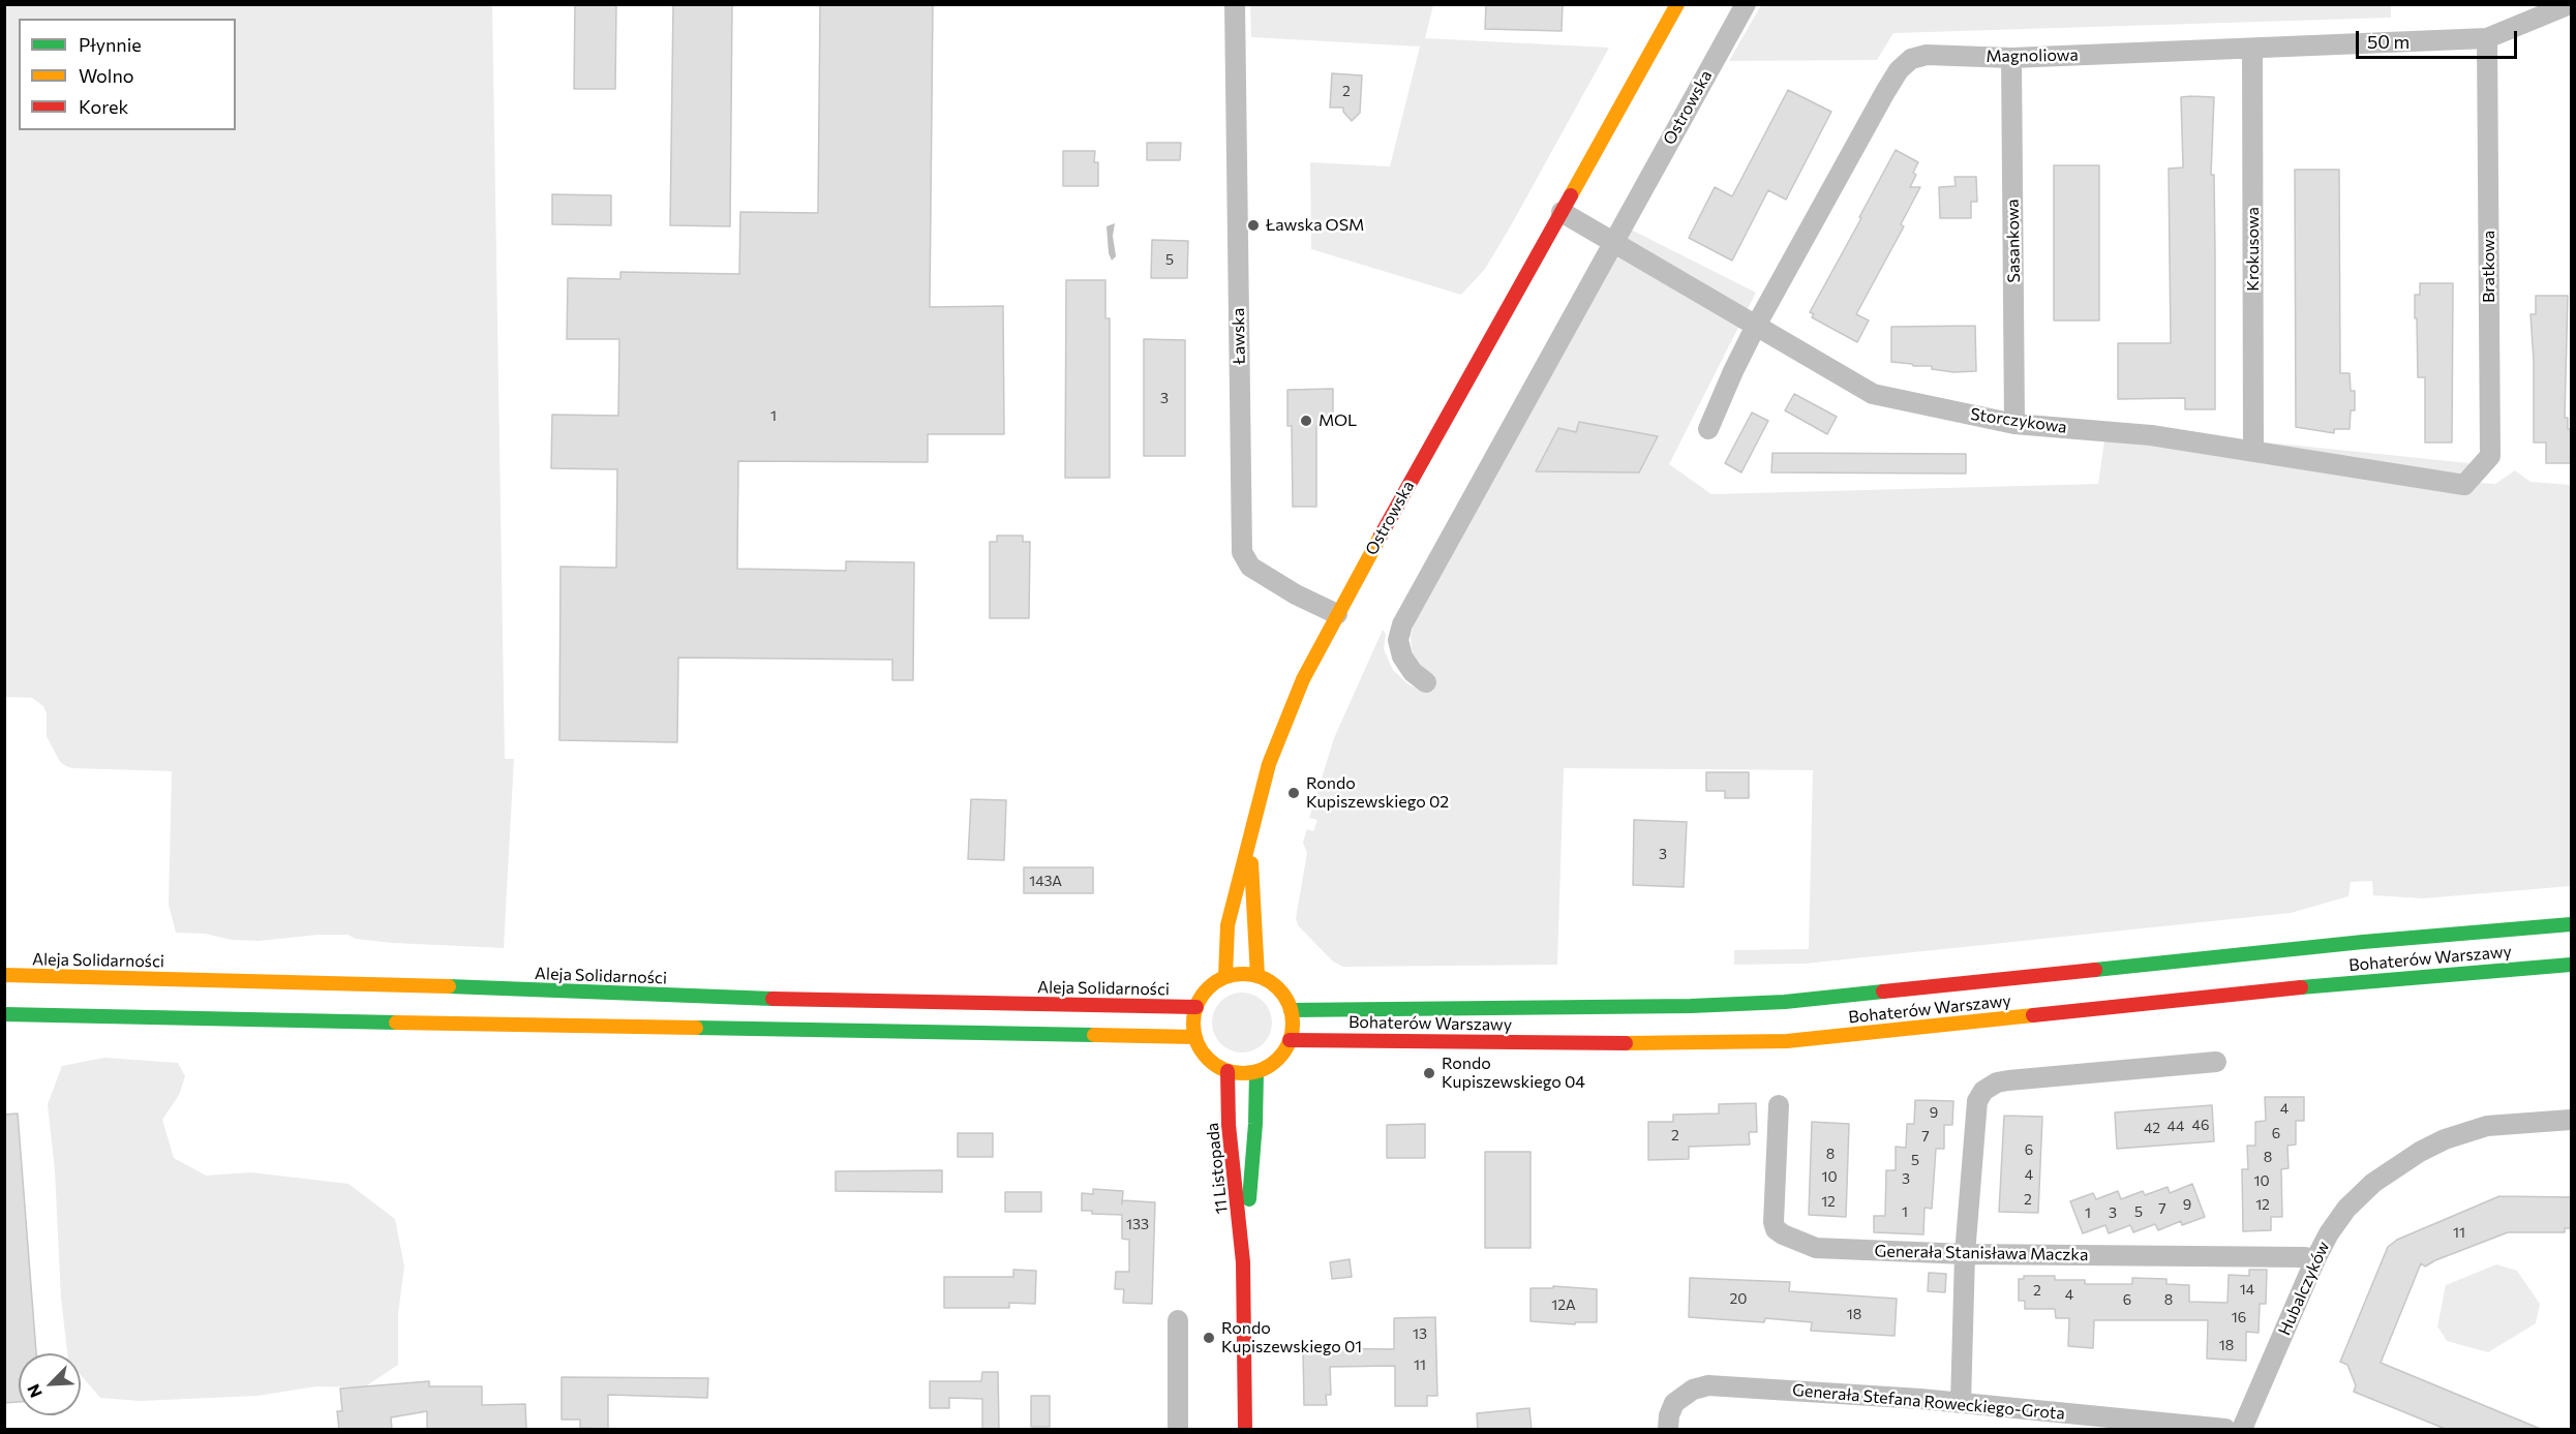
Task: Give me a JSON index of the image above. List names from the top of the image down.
{
  "streets": {
    "main road": [
      "Ostrowska",
      "Bohaterów Warszawy",
      "Aleja Solidarności",
      "11 Listopada"
    ],
    "street": [
      "Magnoliowa",
      "Sasankowa",
      "Krokusowa",
      "Bratkowa",
      "Ławska",
      "Storczykowa",
      "Generała Stanisława Maczka",
      "Hubalczyków",
      "Generała Stefana Roweckiego-Grota"
    ]
  },
  "crossings": [
    ["Magnoliowa", "Sasankowa"],
    ["Magnoliowa", "Krokusowa"],
    ["Magnoliowa", "Bratkowa"],
    ["Magnoliowa", "Storczykowa"],
    ["Ostrowska", "Ławska"],
    ["Ostrowska", "Storczykowa"],
    ["Ostrowska", "Bohaterów Warszawy"],
    ["Ostrowska", "Aleja Solidarności"],
    ["Ostrowska", "11 Listopada"],
    ["Sasankowa", "Storczykowa"],
    ["Krokusowa", "Storczykowa"],
    ["Bratkowa", "Storczykowa"],
    ["Bohaterów Warszawy", "Aleja Solidarności"],
    ["Bohaterów Warszawy", "11 Listopada"],
    ["Aleja Solidarności", "11 Listopada"],
    ["Generała Stanisława Maczka", "Hubalczyków"]
  ],
  "places": [
    "Ławska OSM",
    "MOL",
    "Rondo Kupiszewskiego 02",
    "Rondo Kupiszewskiego 04",
    "Rondo Kupiszewskiego 01"
  ],
  "house_numbers": [
    "2",
    "5",
    "3",
    "1",
    "3",
    "143A",
    "4",
    "9",
    "46",
    "44",
    "42",
    "6",
    "2",
    "7",
    "6",
    "8",
    "8",
    "5",
    "4",
    "10",
    "3",
    "10",
    "2",
    "12",
    "9",
    "12",
    "7",
    "1",
    "5",
    "1",
    "3",
    "133",
    "11",
    "14",
    "2",
    "4",
    "20",
    "6",
    "8",
    "12A",
    "18",
    "16",
    "13",
    "18",
    "11"
  ],
  "legend": ["Płynnie", "Wolno", "Korek"],
  "scale_bar": "50 m",
  "north": "bottom left"
}
